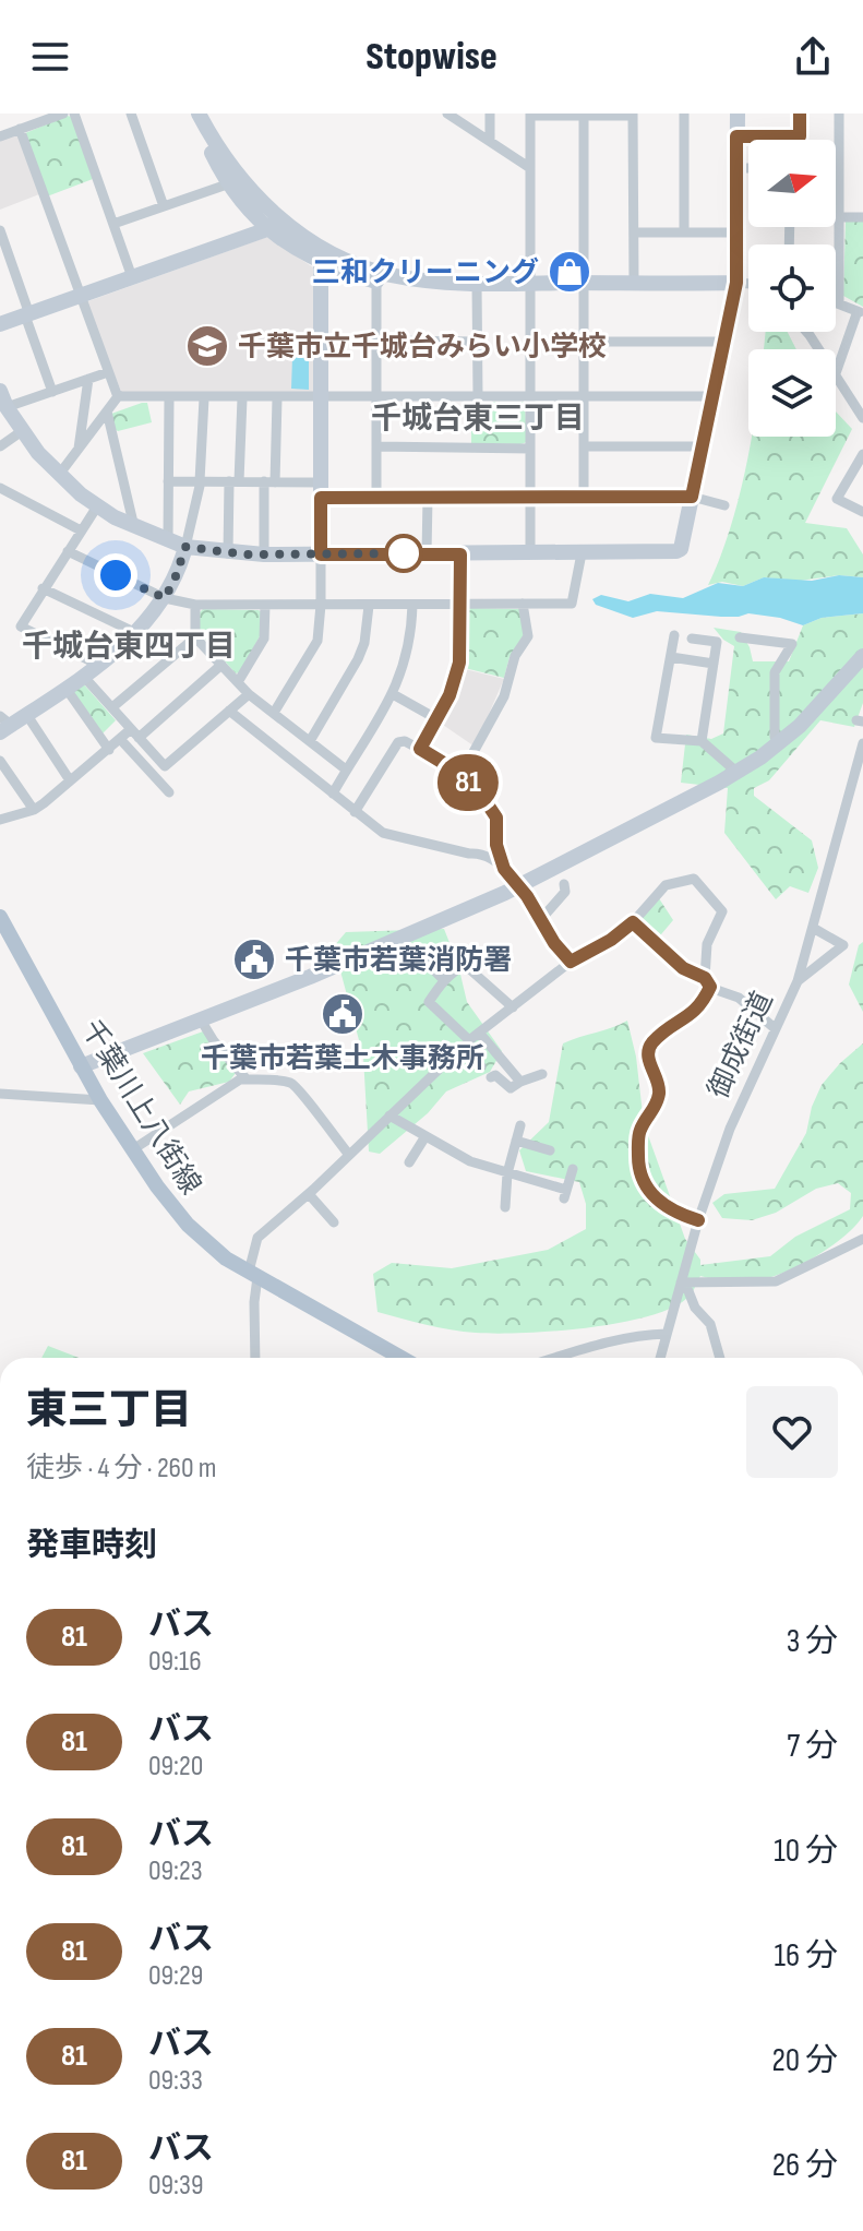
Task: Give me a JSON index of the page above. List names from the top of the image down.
{
  "streets": {
    "main road": ["千葉川上八街線"],
    "street": ["御成街道"]
  },
  "districts": ["千城台東三丁目", "千城台東四丁目"],
  "places": {
    "shop": ["三和クリーニング"],
    "school or university": ["千葉市立千城台みらい小学校"],
    "public building": ["千葉市若葉消防署", "千葉市若葉土木事務所"]
  },
  "lines": ["bus line 81"],
  "north": "right",
  "page": {
    "header": "Stopwise",
    "on_map": "81",
    "heading": [
      ["東三丁目", "徒歩 · 4 分 · 260 m"],
      "発車時刻"
    ],
    "list": [
      {
        "mark": "81",
        "name": "バス",
        "note": "09:16",
        "value": "3 分"
      },
      {
        "mark": "81",
        "name": "バス",
        "note": "09:20",
        "value": "7 分"
      },
      {
        "mark": "81",
        "name": "バス",
        "note": "09:23",
        "value": "10 分"
      },
      {
        "mark": "81",
        "name": "バス",
        "note": "09:29",
        "value": "16 分"
      },
      {
        "mark": "81",
        "name": "バス",
        "note": "09:33",
        "value": "20 分"
      },
      {
        "mark": "81",
        "name": "バス",
        "note": "09:39",
        "value": "26 分"
      }
    ]
  }
}
